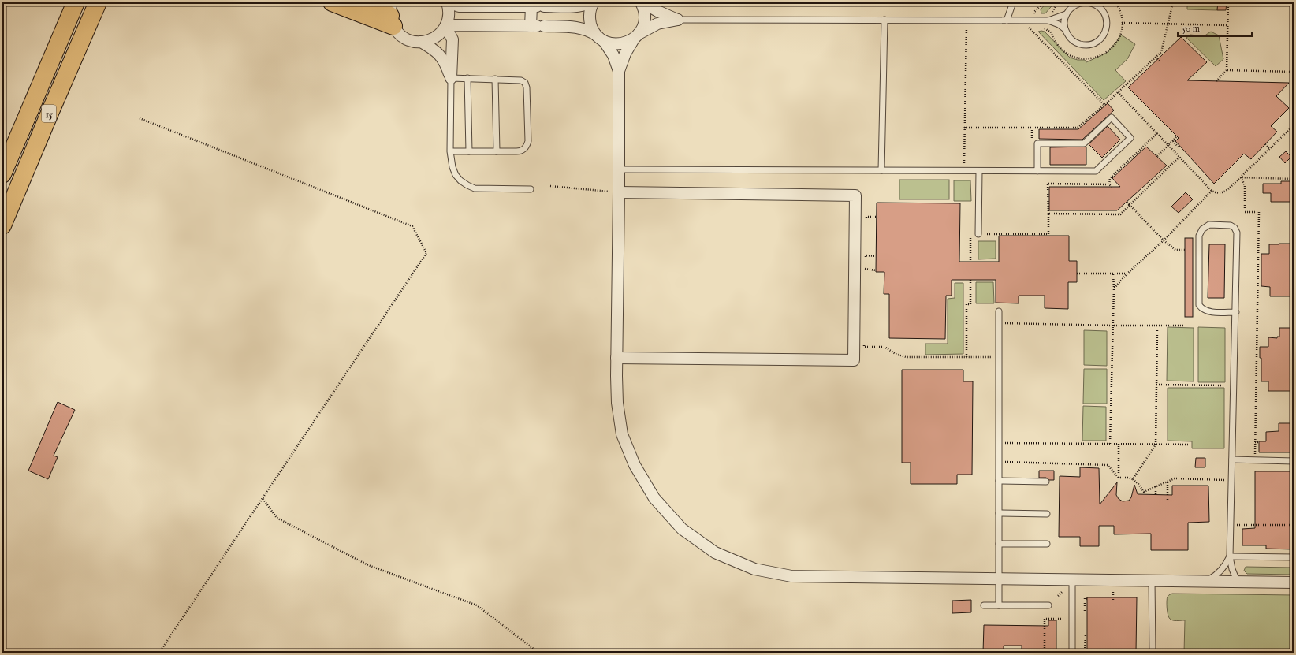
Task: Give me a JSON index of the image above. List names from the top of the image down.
{
  "streets": {
    "highway": ["15"]
  },
  "scale_bar": "50 m"
}
